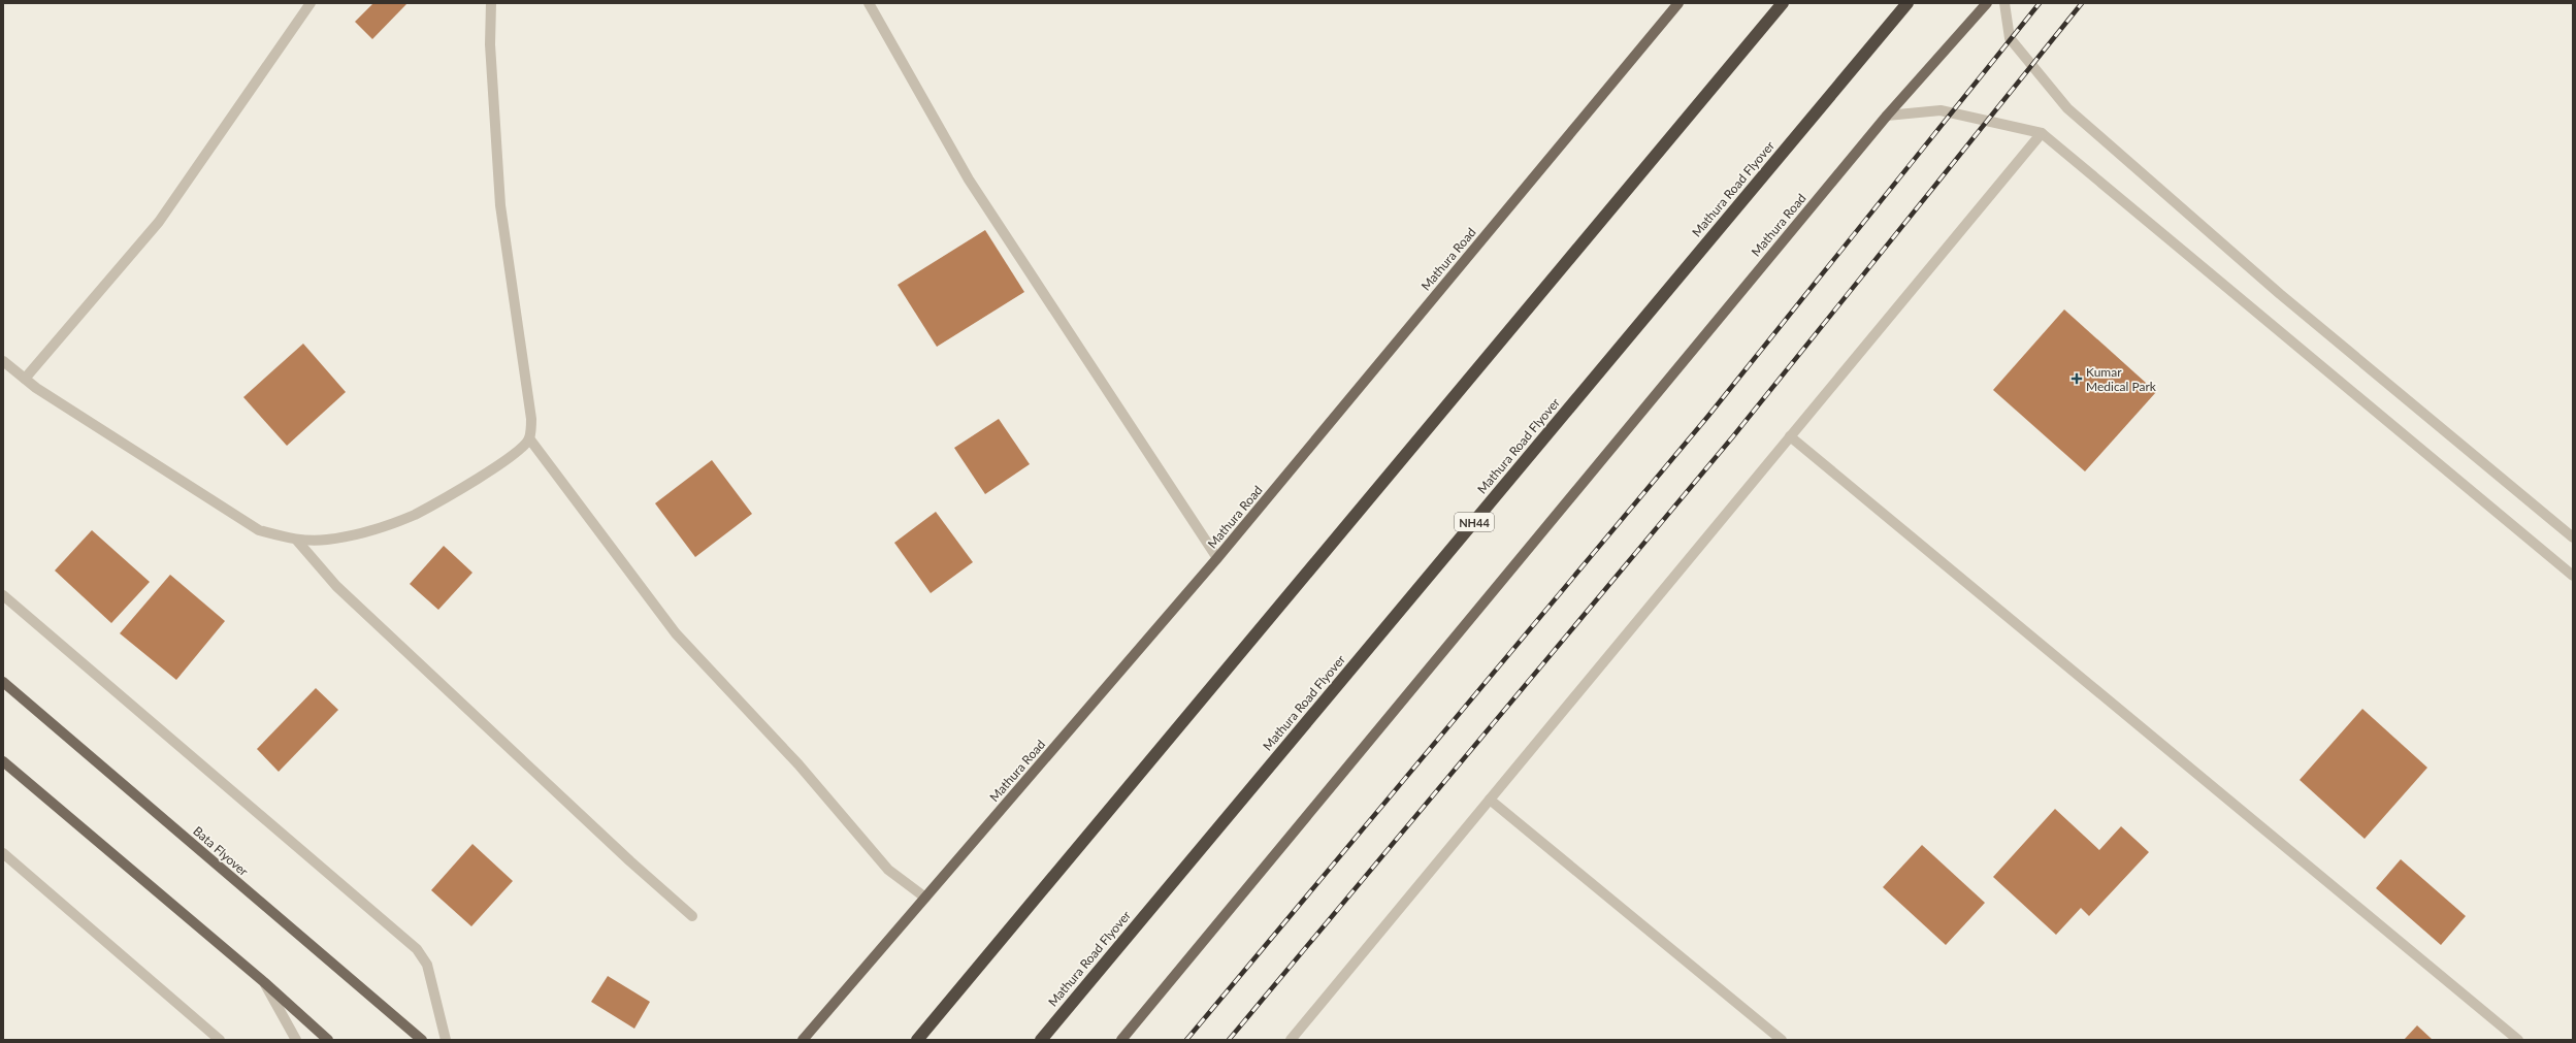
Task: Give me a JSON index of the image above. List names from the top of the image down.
{
  "streets": {
    "highway": ["Mathura Road Flyover", "NH44"],
    "main road": ["Mathura Road", "Bata Flyover"]
  },
  "places": {
    "health": ["Kumar Medical Park"]
  }
}
